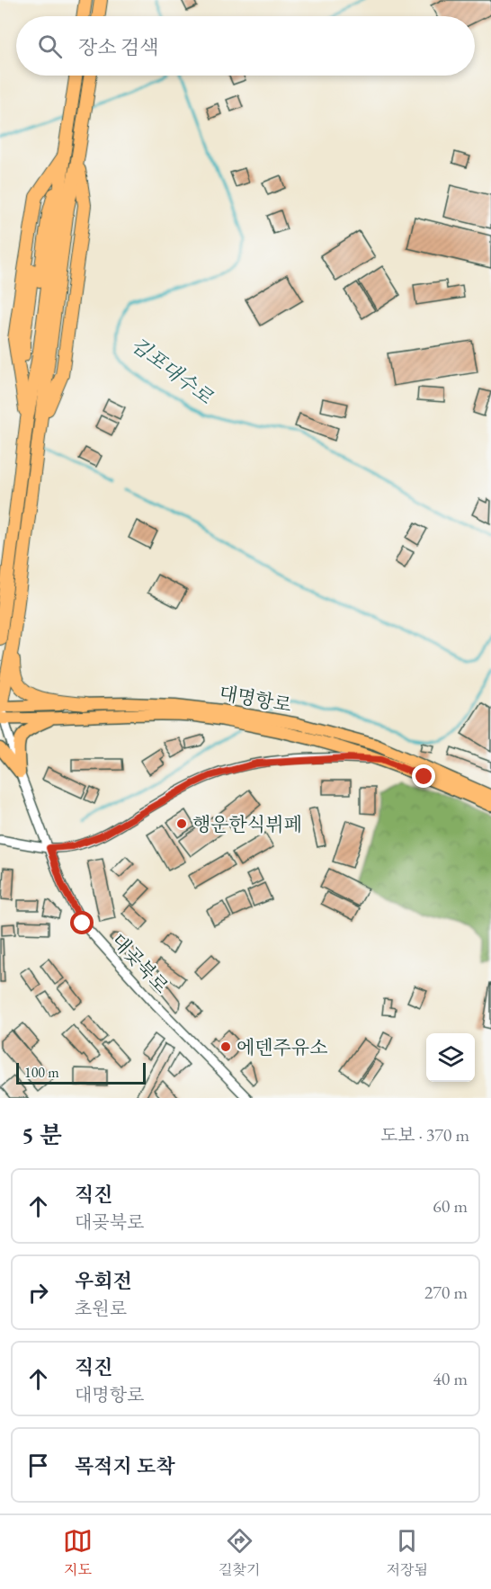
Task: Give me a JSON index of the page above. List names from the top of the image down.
{
  "streets": {
    "main road": ["대명항로"],
    "street": ["대곶북로"]
  },
  "crossings": [
    ["대명항로", "대곶북로"]
  ],
  "water": ["김포대수로"],
  "places": ["행운한식뷔페", "에덴주유소"],
  "scale_bar": "100 m",
  "page": {
    "search": "장소 검색",
    "scale": "100 m",
    "heading": ["5 분", "도보 · 370 m"],
    "list": [
      ["직진", "대곶북로", "60 m"],
      ["우회전", "초원로", "270 m"],
      ["직진", "대명항로", "40 m"],
      "목적지 도착"
    ],
    "nav": ["지도", "길찾기", "저장됨"]
  }
}
